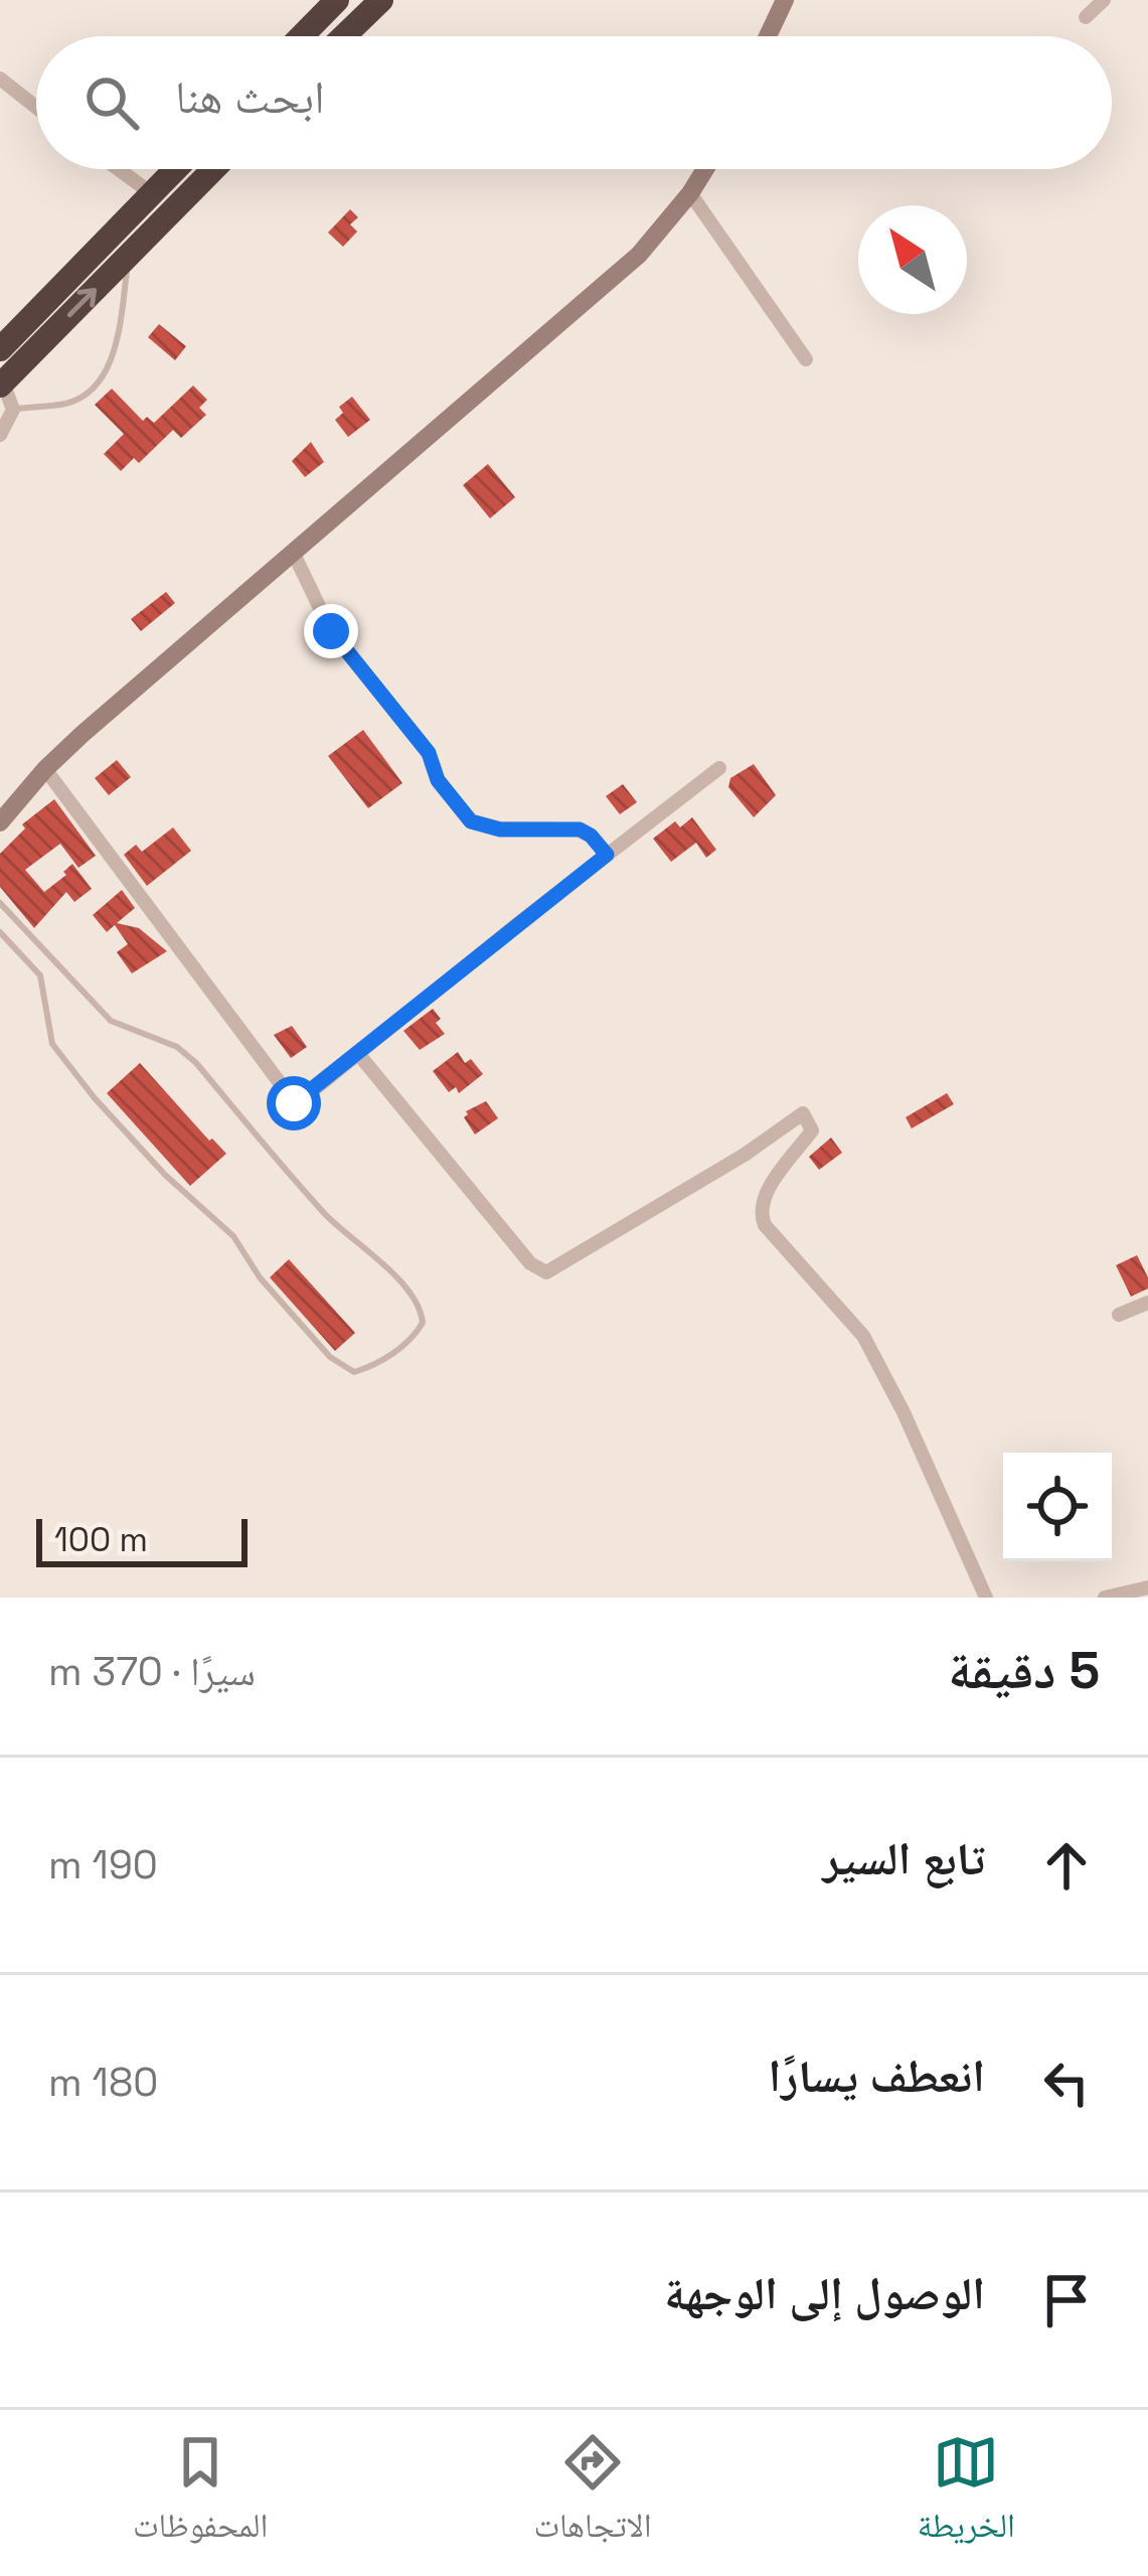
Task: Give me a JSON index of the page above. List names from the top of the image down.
{
  "scale_bar": "100 m",
  "north": "top left",
  "page": {
    "search": "ابحث هنا",
    "scale": "100 m",
    "heading": ["5 دقيقة", "سيرًا · 370 m"],
    "list": [
      ["تابع السير", "190 m"],
      ["انعطف يسارًا", "180 m"],
      "الوصول إلى الوجهة"
    ],
    "nav": ["الخريطة", "الاتجاهات", "المحفوظات"]
  }
}
